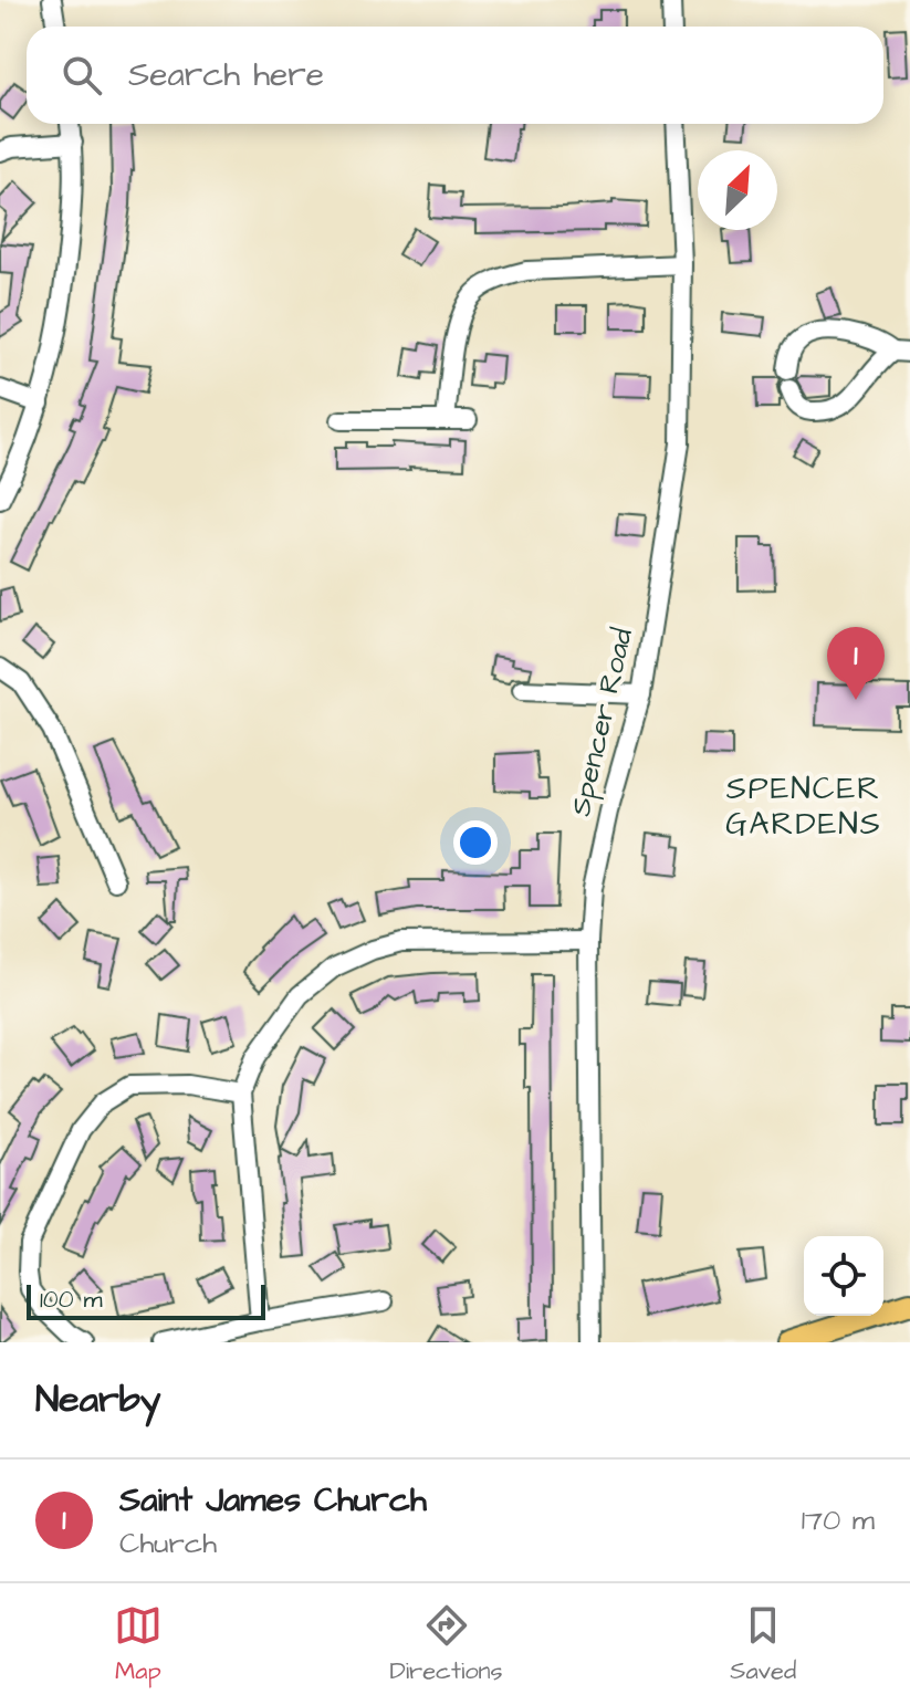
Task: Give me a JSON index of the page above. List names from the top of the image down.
{
  "streets": {
    "street": ["Spencer Road"]
  },
  "districts": ["SPENCER GARDENS"],
  "scale_bar": "100 m",
  "north": "top right",
  "page": {
    "search": "Search here",
    "pins": "1",
    "scale": "100 m",
    "heading": "Nearby",
    "list": [
      {
        "mark": "1",
        "name": "Saint James Church",
        "note": "Church",
        "value": "170 m"
      }
    ],
    "nav": ["Map", "Directions", "Saved"]
  }
}
